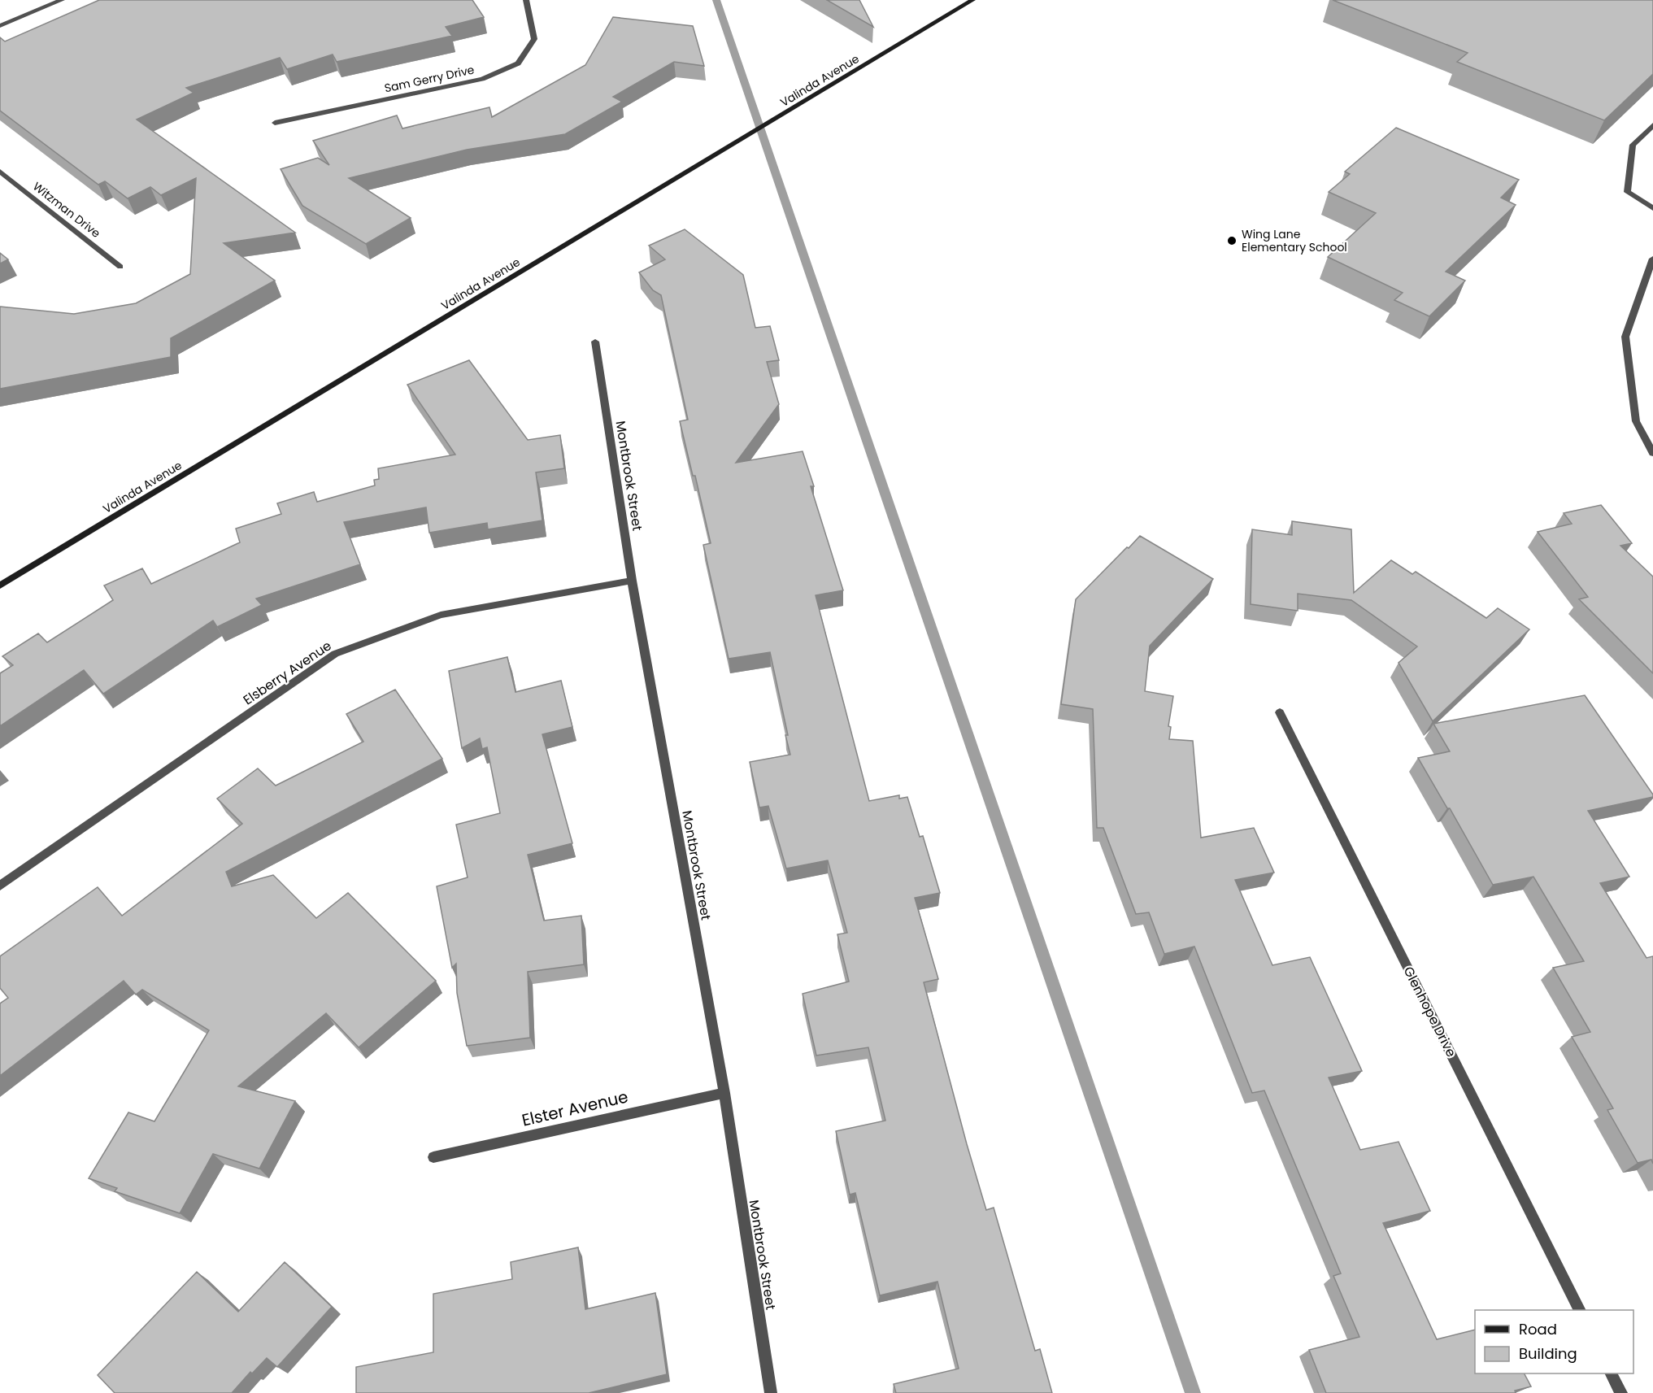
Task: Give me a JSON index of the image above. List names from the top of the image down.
{
  "streets": {
    "main road": ["Valinda Avenue"],
    "street": [
      "Sam Gerry Drive",
      "Witzman Drive",
      "Montbrook Street",
      "Elsberry Avenue",
      "Glenhope Drive",
      "Elster Avenue"
    ]
  },
  "crossings": [
    ["Montbrook Street", "Elsberry Avenue"],
    ["Montbrook Street", "Elster Avenue"]
  ],
  "places": ["Wing Lane Elementary School"],
  "legend": ["Road", "Building"]
}
